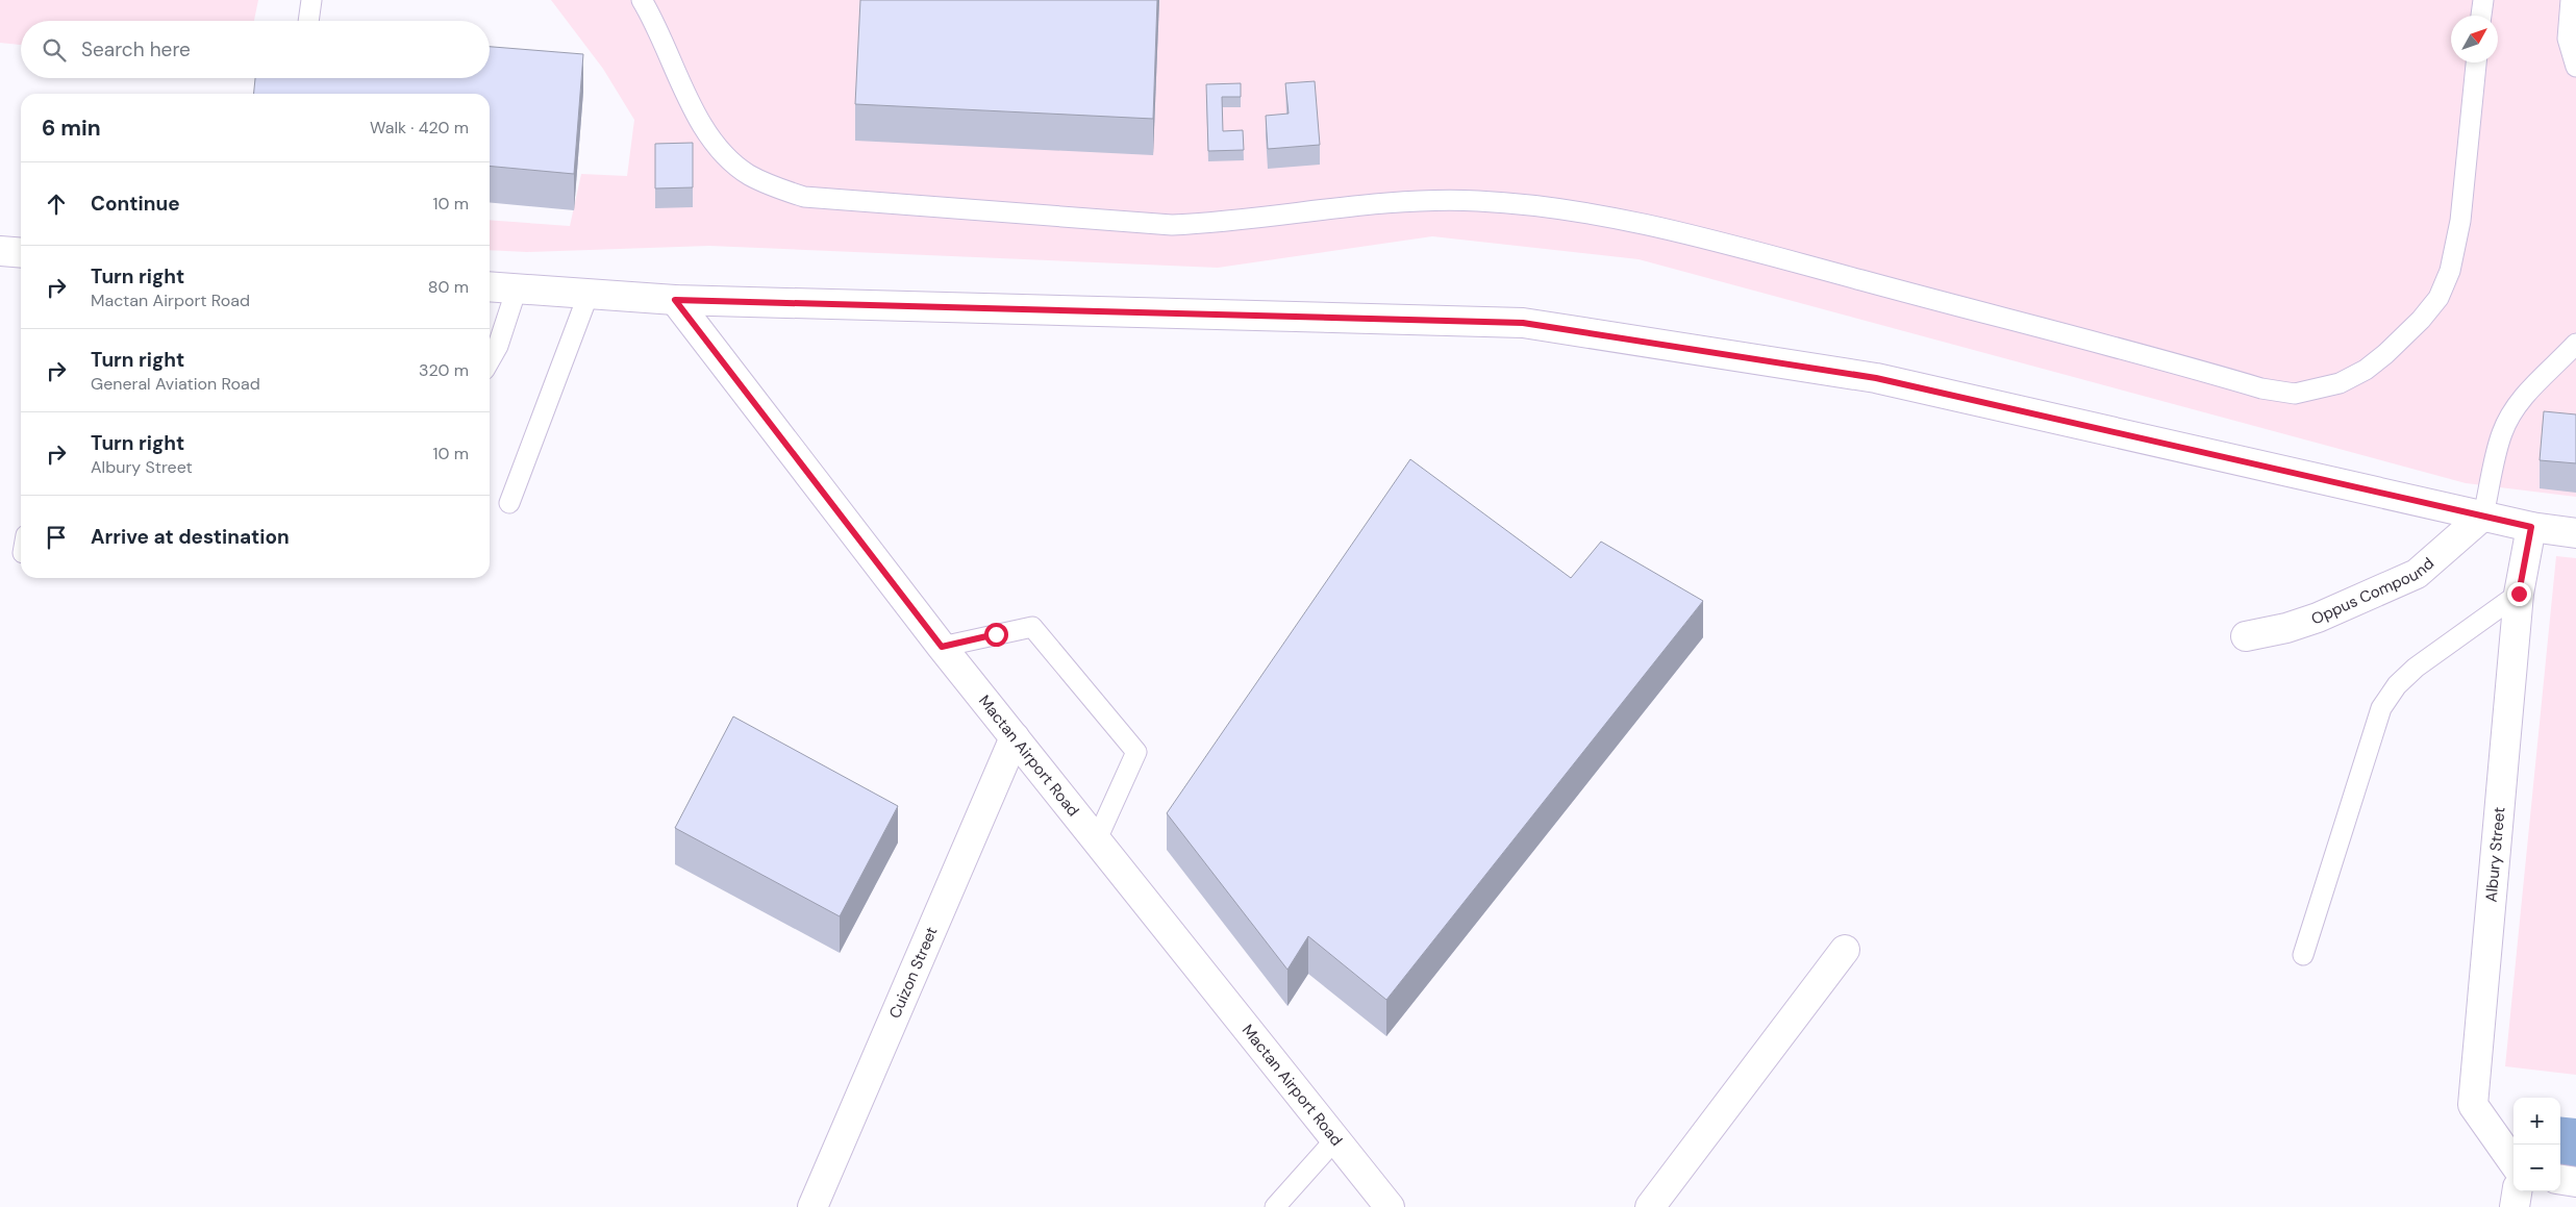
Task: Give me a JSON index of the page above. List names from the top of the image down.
{
  "streets": {
    "main road": [
      "Oppus Compound",
      "Mactan Airport Road",
      "Albury Street",
      "Cuizon Street"
    ]
  },
  "crossings": [
    ["Mactan Airport Road", "Cuizon Street"]
  ],
  "north": "top right",
  "page": {
    "search": "Search here",
    "heading": ["6 min", "Walk · 420 m"],
    "list": [
      ["Continue", "10 m"],
      ["Turn right", "Mactan Airport Road", "80 m"],
      ["Turn right", "General Aviation Road", "320 m"],
      ["Turn right", "Albury Street", "10 m"],
      "Arrive at destination"
    ],
    "map_buttons": ["+", "−"]
  }
}
